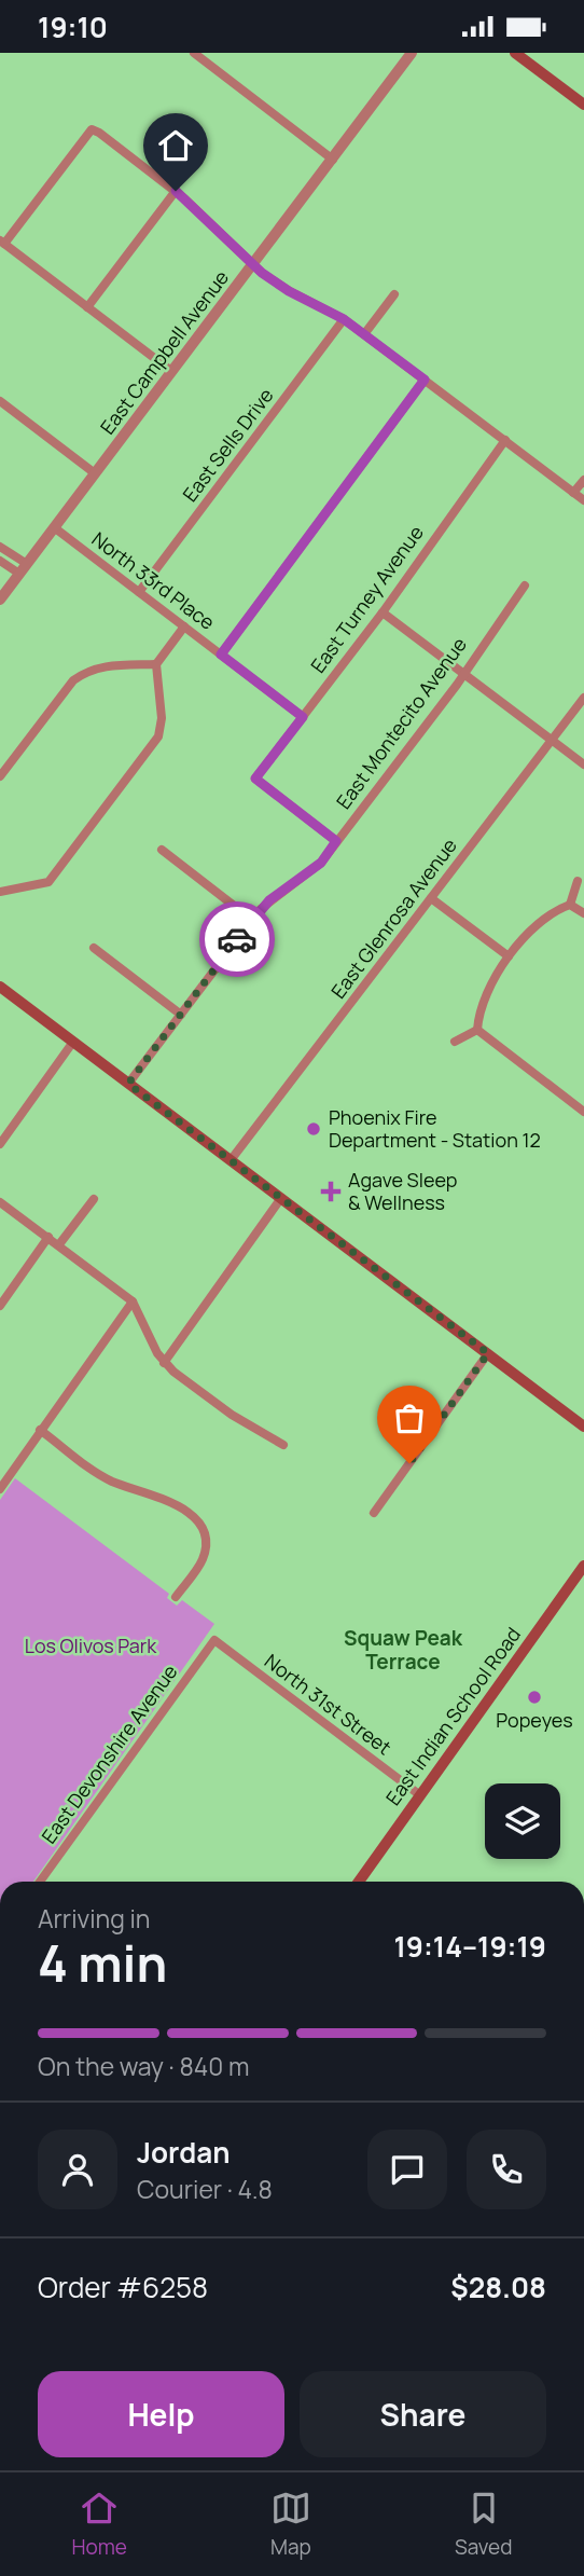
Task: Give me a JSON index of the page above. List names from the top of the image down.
{
  "streets": {
    "main road": ["East Indian School Road"],
    "street": [
      "East Campbell Avenue",
      "East Sells Drive",
      "North 33rd Place",
      "East Turney Avenue",
      "East Montecito Avenue",
      "East Glenrosa Avenue",
      "North 31st Street",
      "East Devonshire Avenue"
    ]
  },
  "crossings": [
    ["East Campbell Avenue", "North 33rd Place"],
    ["East Sells Drive", "North 33rd Place"],
    ["North 33rd Place", "East Turney Avenue"],
    ["East Turney Avenue", "East Montecito Avenue"],
    ["North 31st Street", "East Indian School Road"],
    ["North 31st Street", "East Devonshire Avenue"]
  ],
  "districts": ["Squaw Peak Terrace"],
  "parks": ["Los Olivos Park"],
  "places": {
    "other": ["Phoenix Fire Department - Station 12", "Popeyes"],
    "health": ["Agave Sleep & Wellness"]
  },
  "page": {
    "status": "19:10",
    "heading": ["4 min", "Arriving in", "19:14–19:19"],
    "panel": [
      "Jordan",
      "Courier · 4.8",
      "Order #6258",
      "$28.08"
    ],
    "bar": "On the way · 840 m",
    "buttons": ["Help", "Share"],
    "tabs": ["Home", "Map", "Saved"]
  }
}
